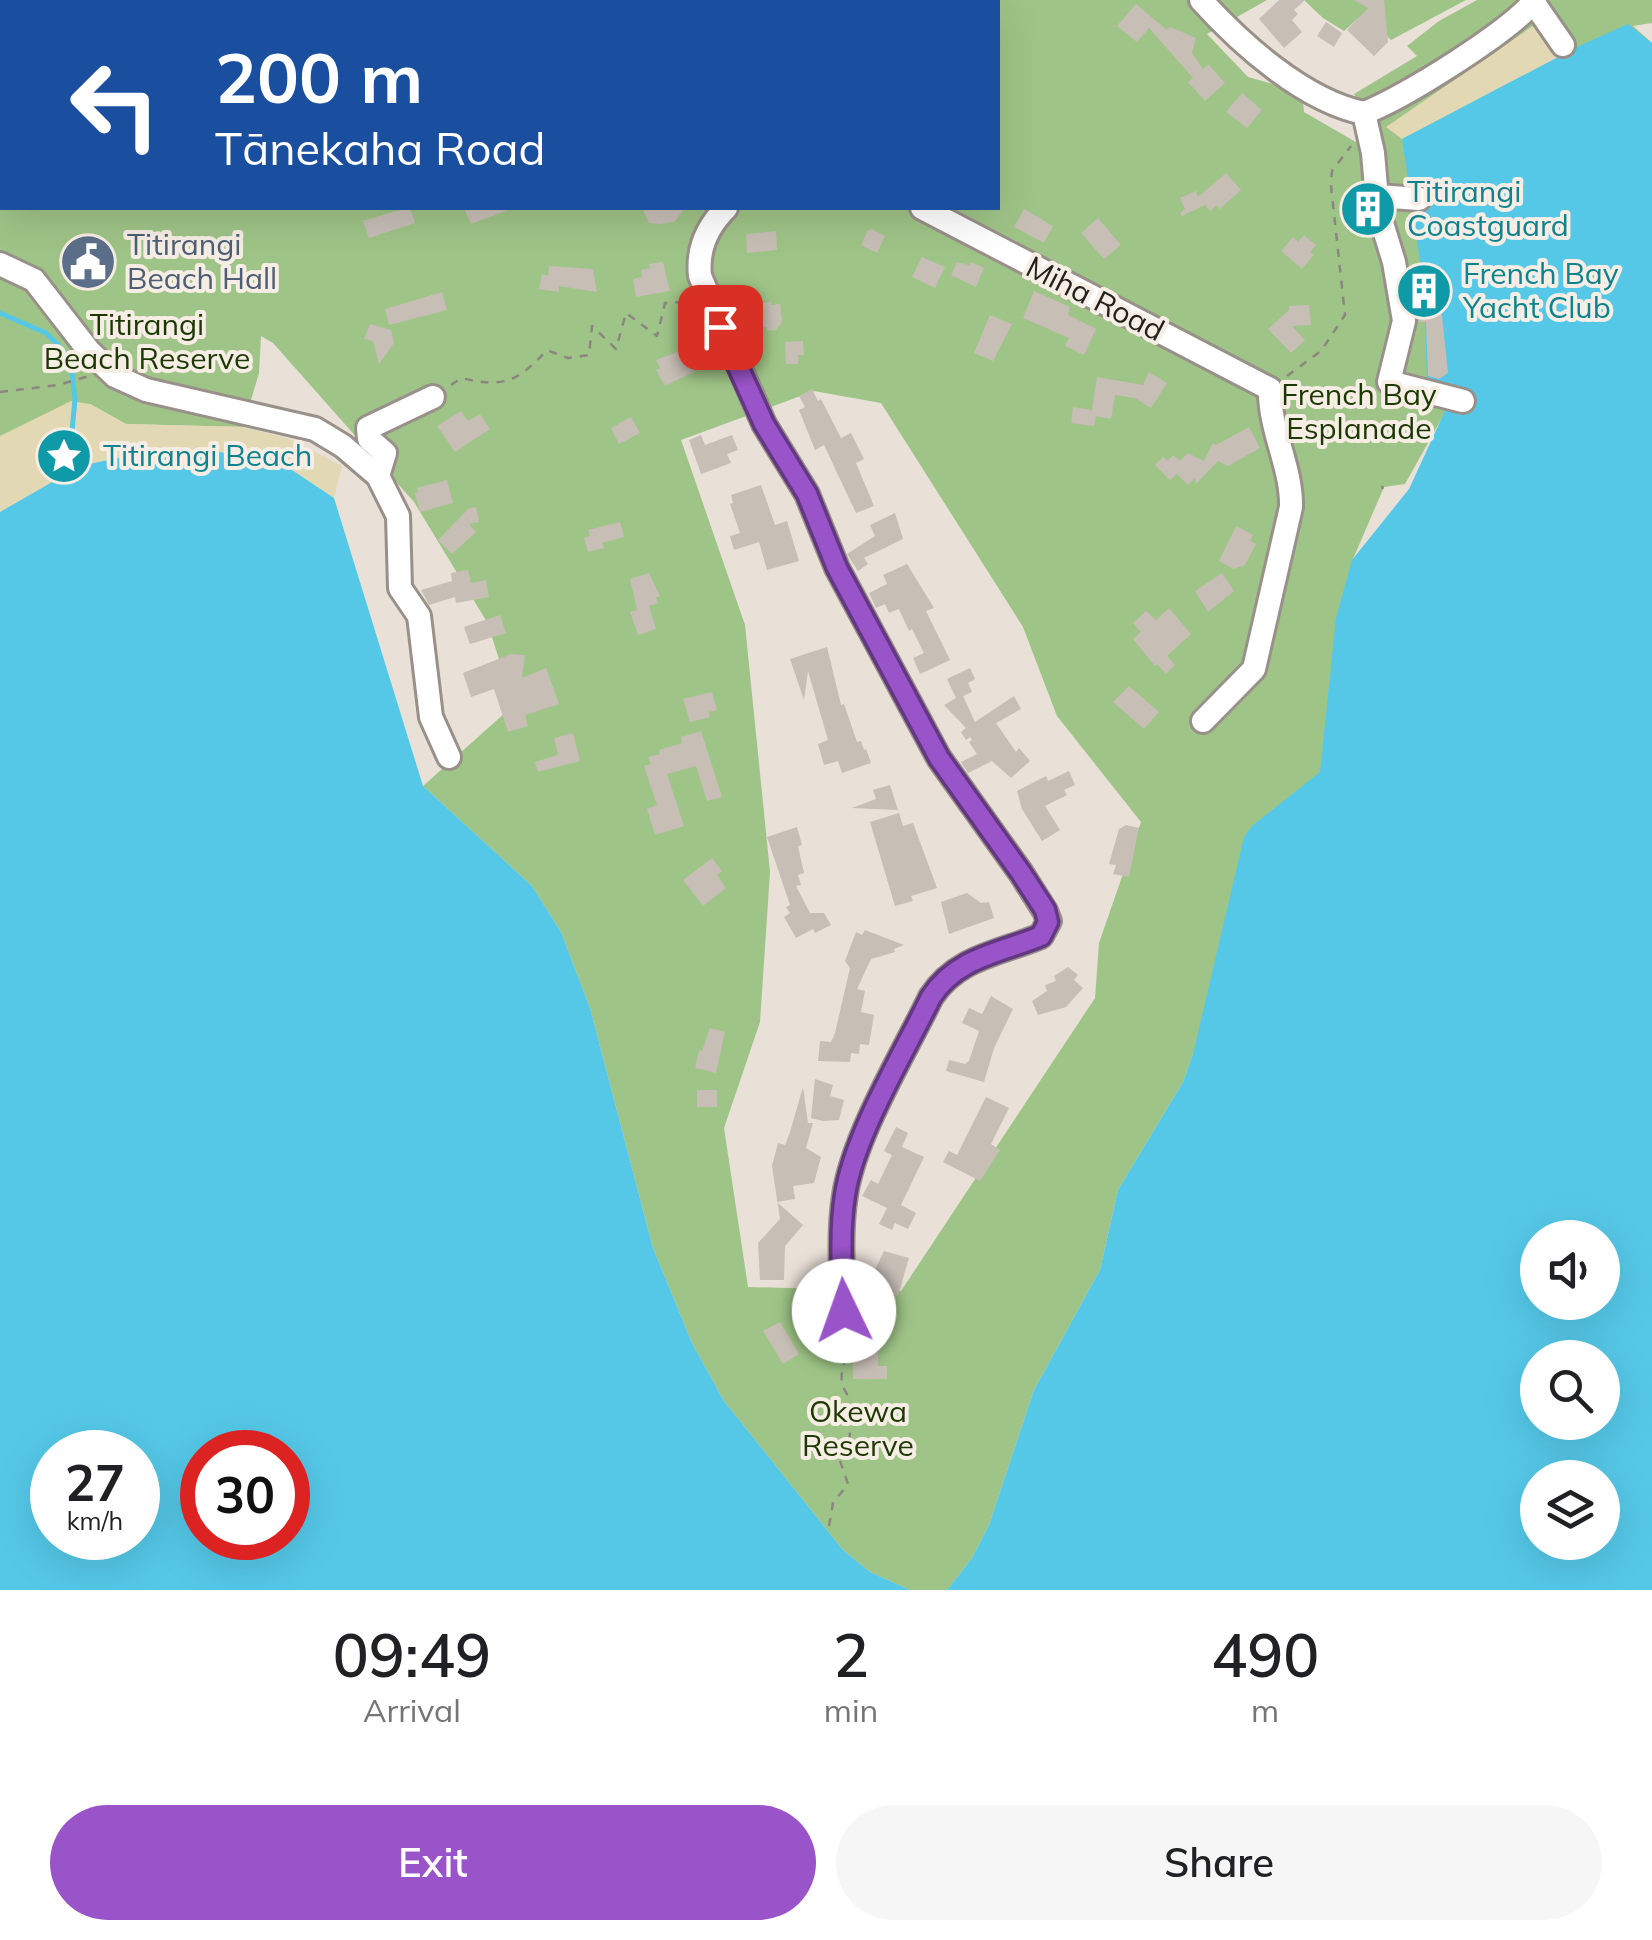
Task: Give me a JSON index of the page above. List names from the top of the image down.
{
  "streets": {
    "street": ["Miha Road"]
  },
  "parks": ["Titirangi Beach Reserve", "French Bay Esplanade", "Okewa Reserve"],
  "places": {
    "building": ["Titirangi Coastguard", "French Bay Yacht Club"],
    "public building": ["Titirangi Beach Hall"],
    "place": ["Titirangi Beach"]
  },
  "page": {
    "turn": ["200 m", "Tānekaha Road"],
    "speed": "27 km/h",
    "limit": "30",
    "eta": [
      "09:49",
      "Arrival",
      "2",
      "min",
      "490",
      "m"
    ],
    "buttons": ["Exit", "Share"]
  }
}
